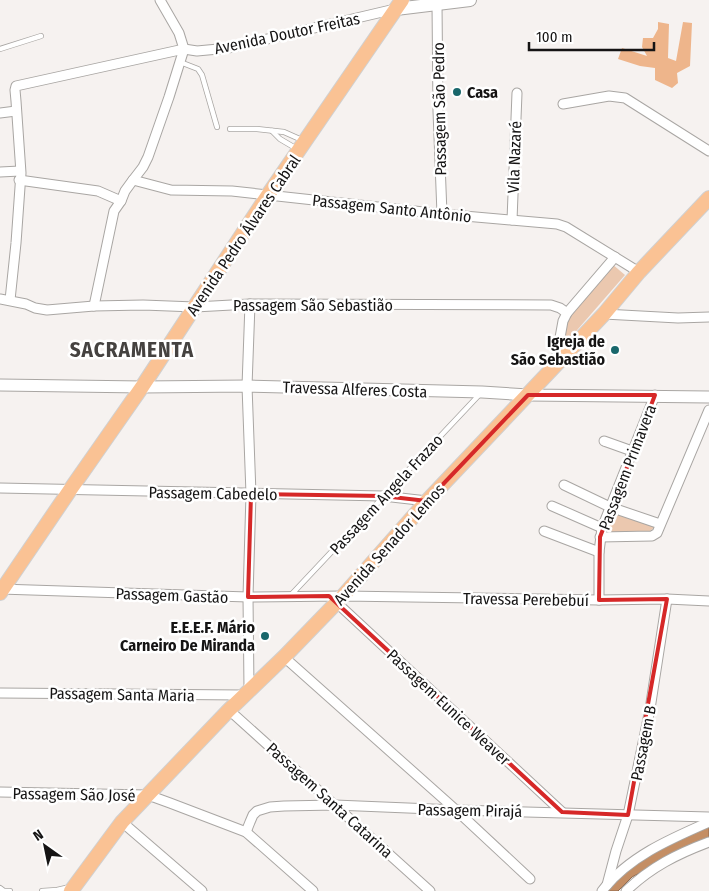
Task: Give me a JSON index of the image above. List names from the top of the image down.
{
  "streets": {
    "main road": ["Avenida Doutor Freitas", "Avenida Pedro Álvares Cabral", "Avenida Senador Lemos"],
    "street": [
      "Passagem São Pedro",
      "Vila Nazaré",
      "Passagem Santo Antônio",
      "Passagem São Sebastião",
      "Travessa Alferes Costa",
      "Passagem Primavera",
      "Passagem Cabedelo",
      "Passagem Gastão",
      "Travessa Perebebuí",
      "Passagem Santa Maria",
      "Passagem Eunice Weaver",
      "Passagem B",
      "Passagem São José",
      "Passagem Santa Catarina",
      "Passagem Pirajá"
    ],
    "lane": ["Passagem Angela Frazao"]
  },
  "crossings": [
    ["Avenida Doutor Freitas", "Passagem São Pedro"],
    ["Avenida Doutor Freitas", "Avenida Pedro Álvares Cabral"],
    ["Passagem São Pedro", "Passagem Santo Antônio"],
    ["Vila Nazaré", "Passagem Santo Antônio"],
    ["Passagem Santo Antônio", "Avenida Pedro Álvares Cabral"],
    ["Passagem Santo Antônio", "Avenida Senador Lemos"],
    ["Avenida Pedro Álvares Cabral", "Passagem São Sebastião"],
    ["Avenida Pedro Álvares Cabral", "Travessa Alferes Costa"],
    ["Avenida Pedro Álvares Cabral", "Passagem Cabedelo"],
    ["Avenida Pedro Álvares Cabral", "Passagem Gastão"],
    ["Travessa Alferes Costa", "Passagem Primavera"],
    ["Travessa Alferes Costa", "Passagem Angela Frazao"],
    ["Travessa Alferes Costa", "Avenida Senador Lemos"],
    ["Passagem Primavera", "Travessa Perebebuí"],
    ["Passagem Cabedelo", "Passagem Angela Frazao"],
    ["Passagem Cabedelo", "Avenida Senador Lemos"],
    ["Passagem Angela Frazao", "Passagem Gastão"],
    ["Avenida Senador Lemos", "Passagem Gastão"],
    ["Avenida Senador Lemos", "Travessa Perebebuí"],
    ["Avenida Senador Lemos", "Passagem Santa Maria"],
    ["Avenida Senador Lemos", "Passagem Eunice Weaver"],
    ["Avenida Senador Lemos", "Passagem São José"],
    ["Avenida Senador Lemos", "Passagem Santa Catarina"],
    ["Passagem Gastão", "Travessa Perebebuí"],
    ["Passagem Gastão", "Passagem Eunice Weaver"],
    ["Travessa Perebebuí", "Passagem Eunice Weaver"],
    ["Travessa Perebebuí", "Passagem B"],
    ["Passagem Eunice Weaver", "Passagem Pirajá"],
    ["Passagem B", "Passagem Pirajá"],
    ["Passagem São José", "Passagem Pirajá"],
    ["Passagem Santa Catarina", "Passagem Pirajá"]
  ],
  "districts": ["SACRAMENTA"],
  "places": ["Casa", "Igreja de São Sebastião", "E.E.E.F. Mário Carneiro De Miranda"],
  "scale_bar": "100 m",
  "north": "top left"
}
